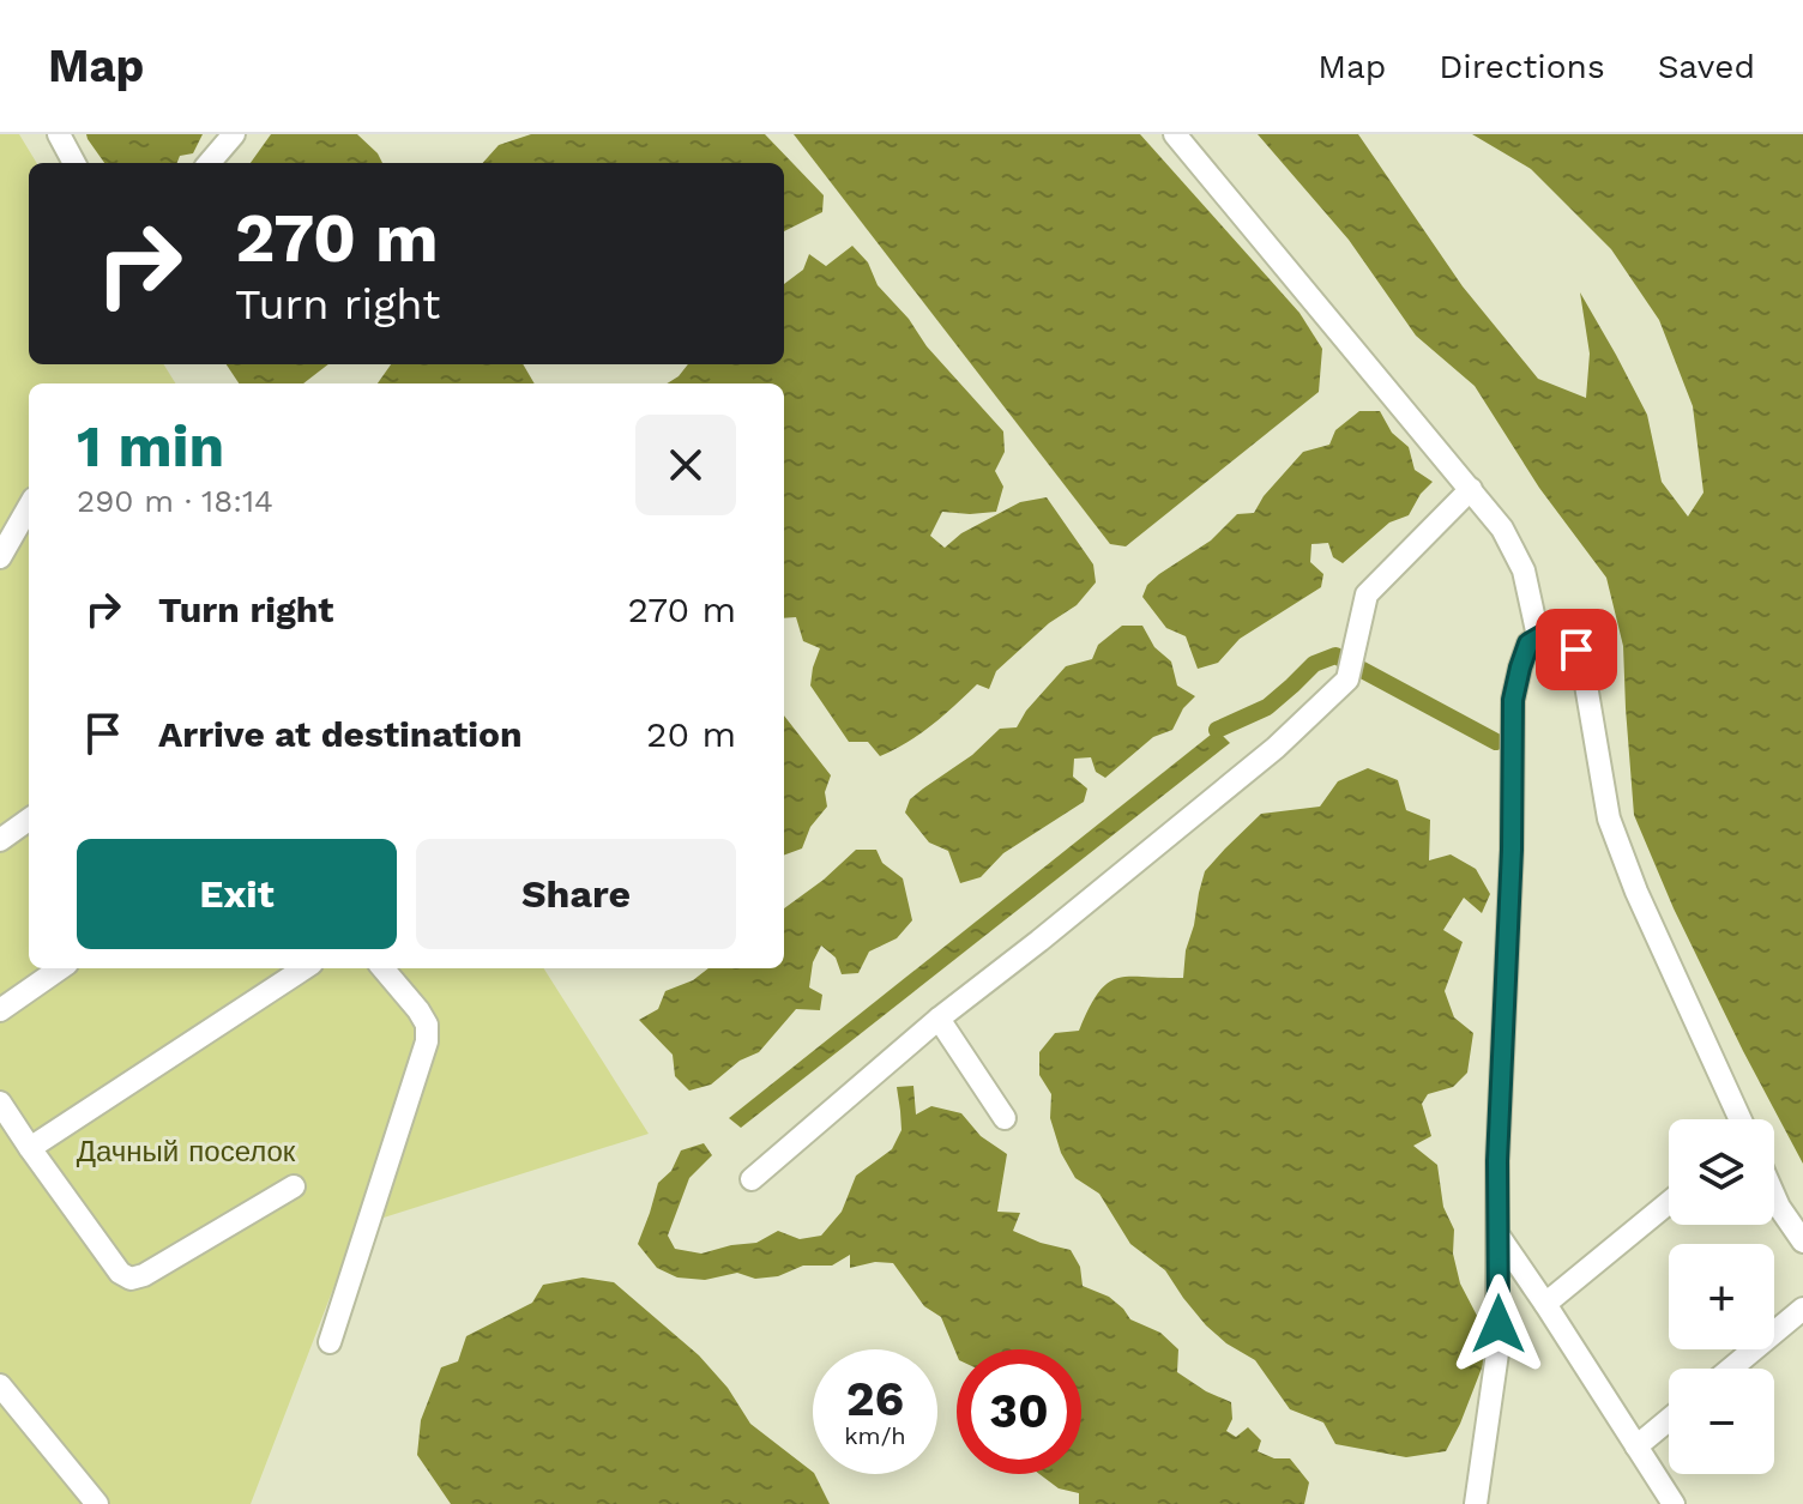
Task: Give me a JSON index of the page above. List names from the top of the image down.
{
  "parks": ["Дачный поселок"],
  "page": {
    "header": "Map",
    "nav": ["Map", "Directions", "Saved"],
    "turn": ["270 m", "Turn right"],
    "heading": ["1 min", "290 m · 18:14"],
    "list": [
      {
        "name": "Turn right",
        "value": "270 m"
      },
      {
        "name": "Arrive at destination",
        "value": "20 m"
      }
    ],
    "buttons": ["Exit", "Share"],
    "map_buttons": ["+", "−"],
    "speed": "26 km/h",
    "limit": "30"
  }
}
